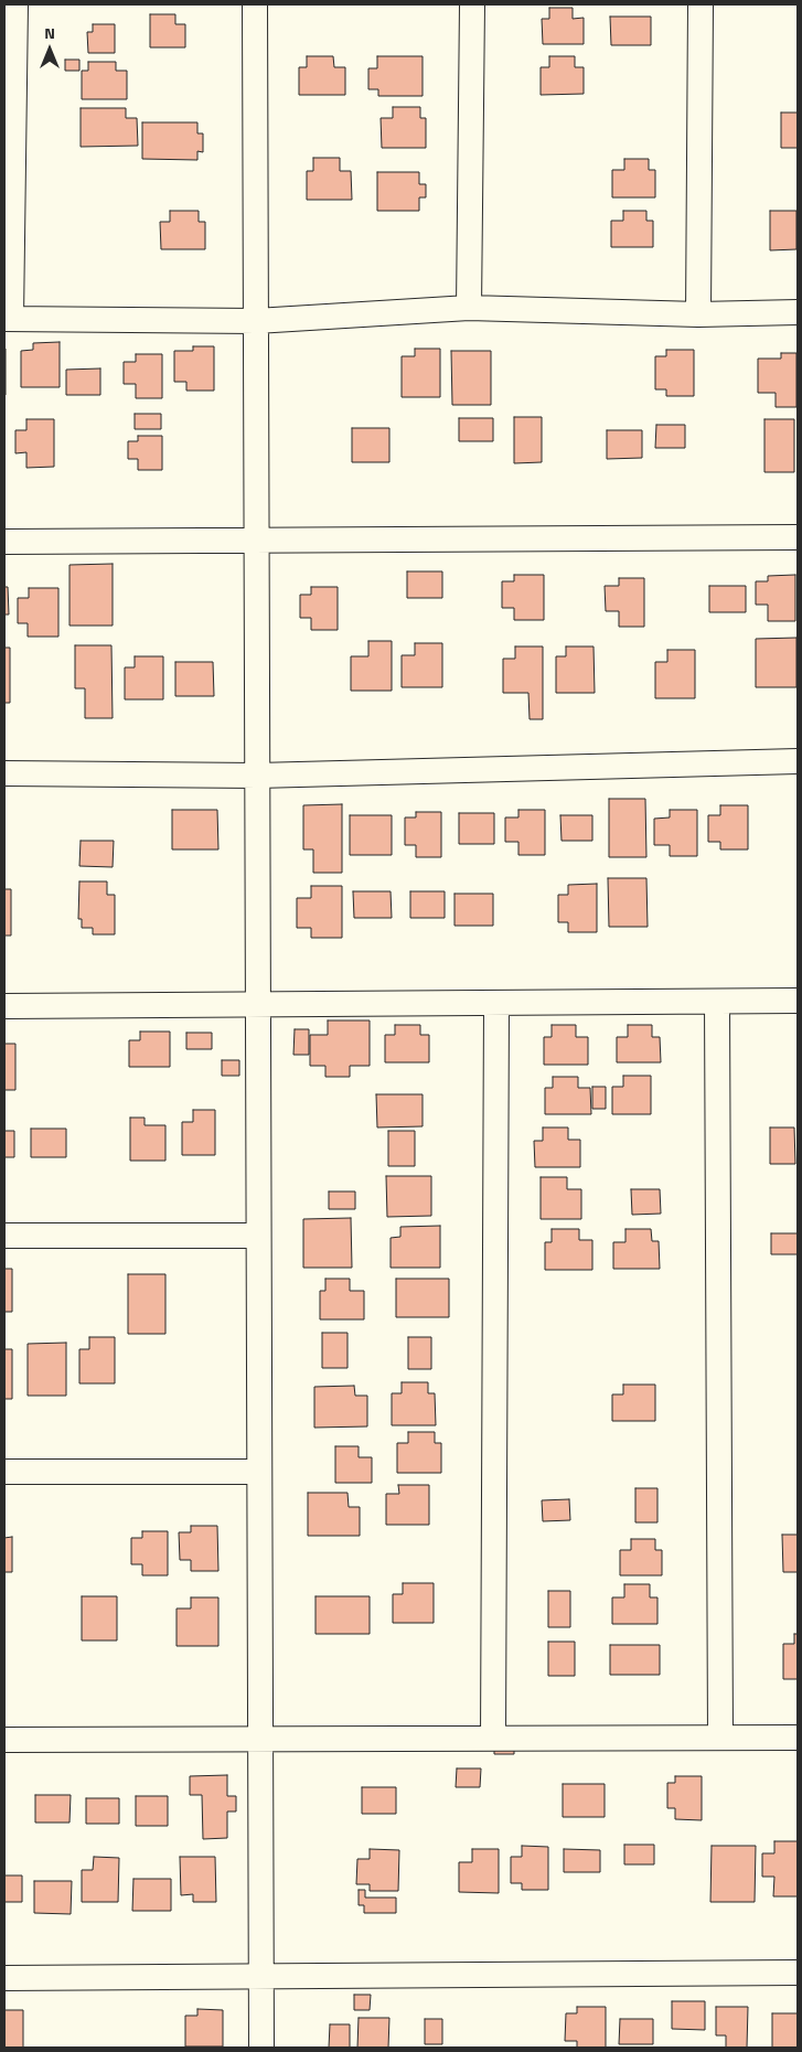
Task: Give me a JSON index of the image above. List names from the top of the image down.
{
  "north": "top"
}
